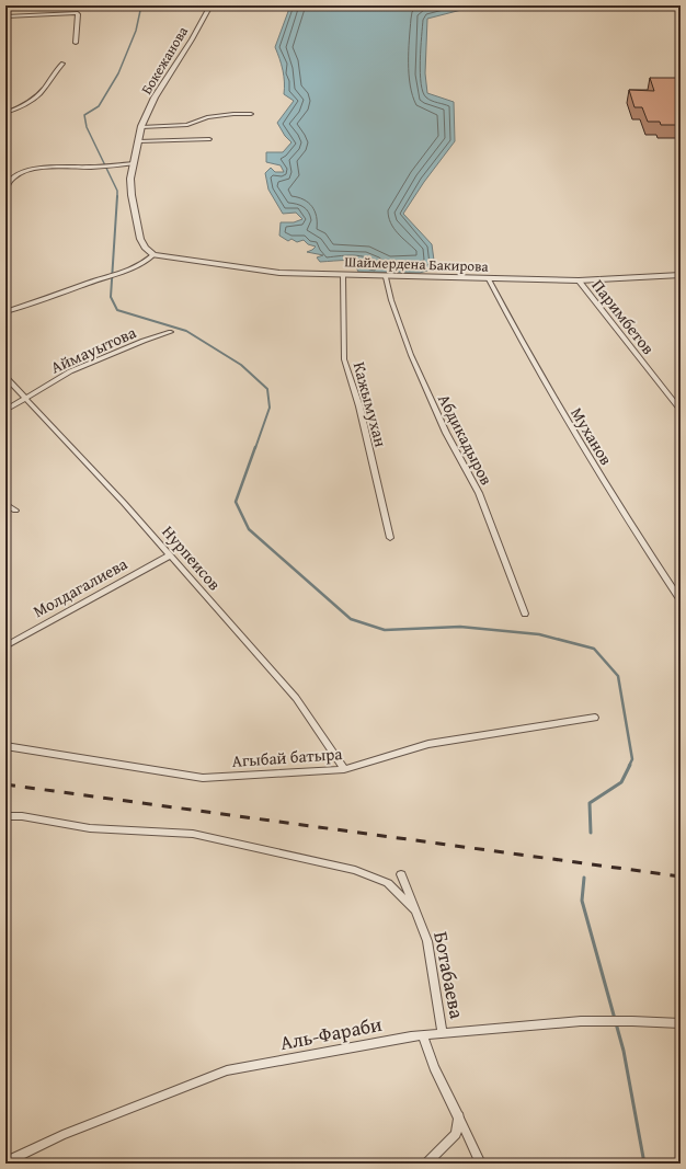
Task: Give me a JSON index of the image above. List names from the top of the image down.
{
  "streets": {
    "street": [
      "Бокежанова",
      "Шаймердена Бакирова",
      "Паримбетов",
      "Аймауытова",
      "Кажымухан",
      "Муханов",
      "Абдикадыров",
      "Нурпеисов",
      "Молдагалиева",
      "Агыбай батыра",
      "Ботабаева",
      "Аль-Фараби"
    ]
  },
  "crossings": [
    ["Бокежанова", "Шаймердена Бакирова"],
    ["Шаймердена Бакирова", "Паримбетов"],
    ["Шаймердена Бакирова", "Кажымухан"],
    ["Шаймердена Бакирова", "Муханов"],
    ["Шаймердена Бакирова", "Абдикадыров"],
    ["Аймауытова", "Нурпеисов"],
    ["Нурпеисов", "Молдагалиева"],
    ["Нурпеисов", "Агыбай батыра"],
    ["Ботабаева", "Аль-Фараби"]
  ]
}
